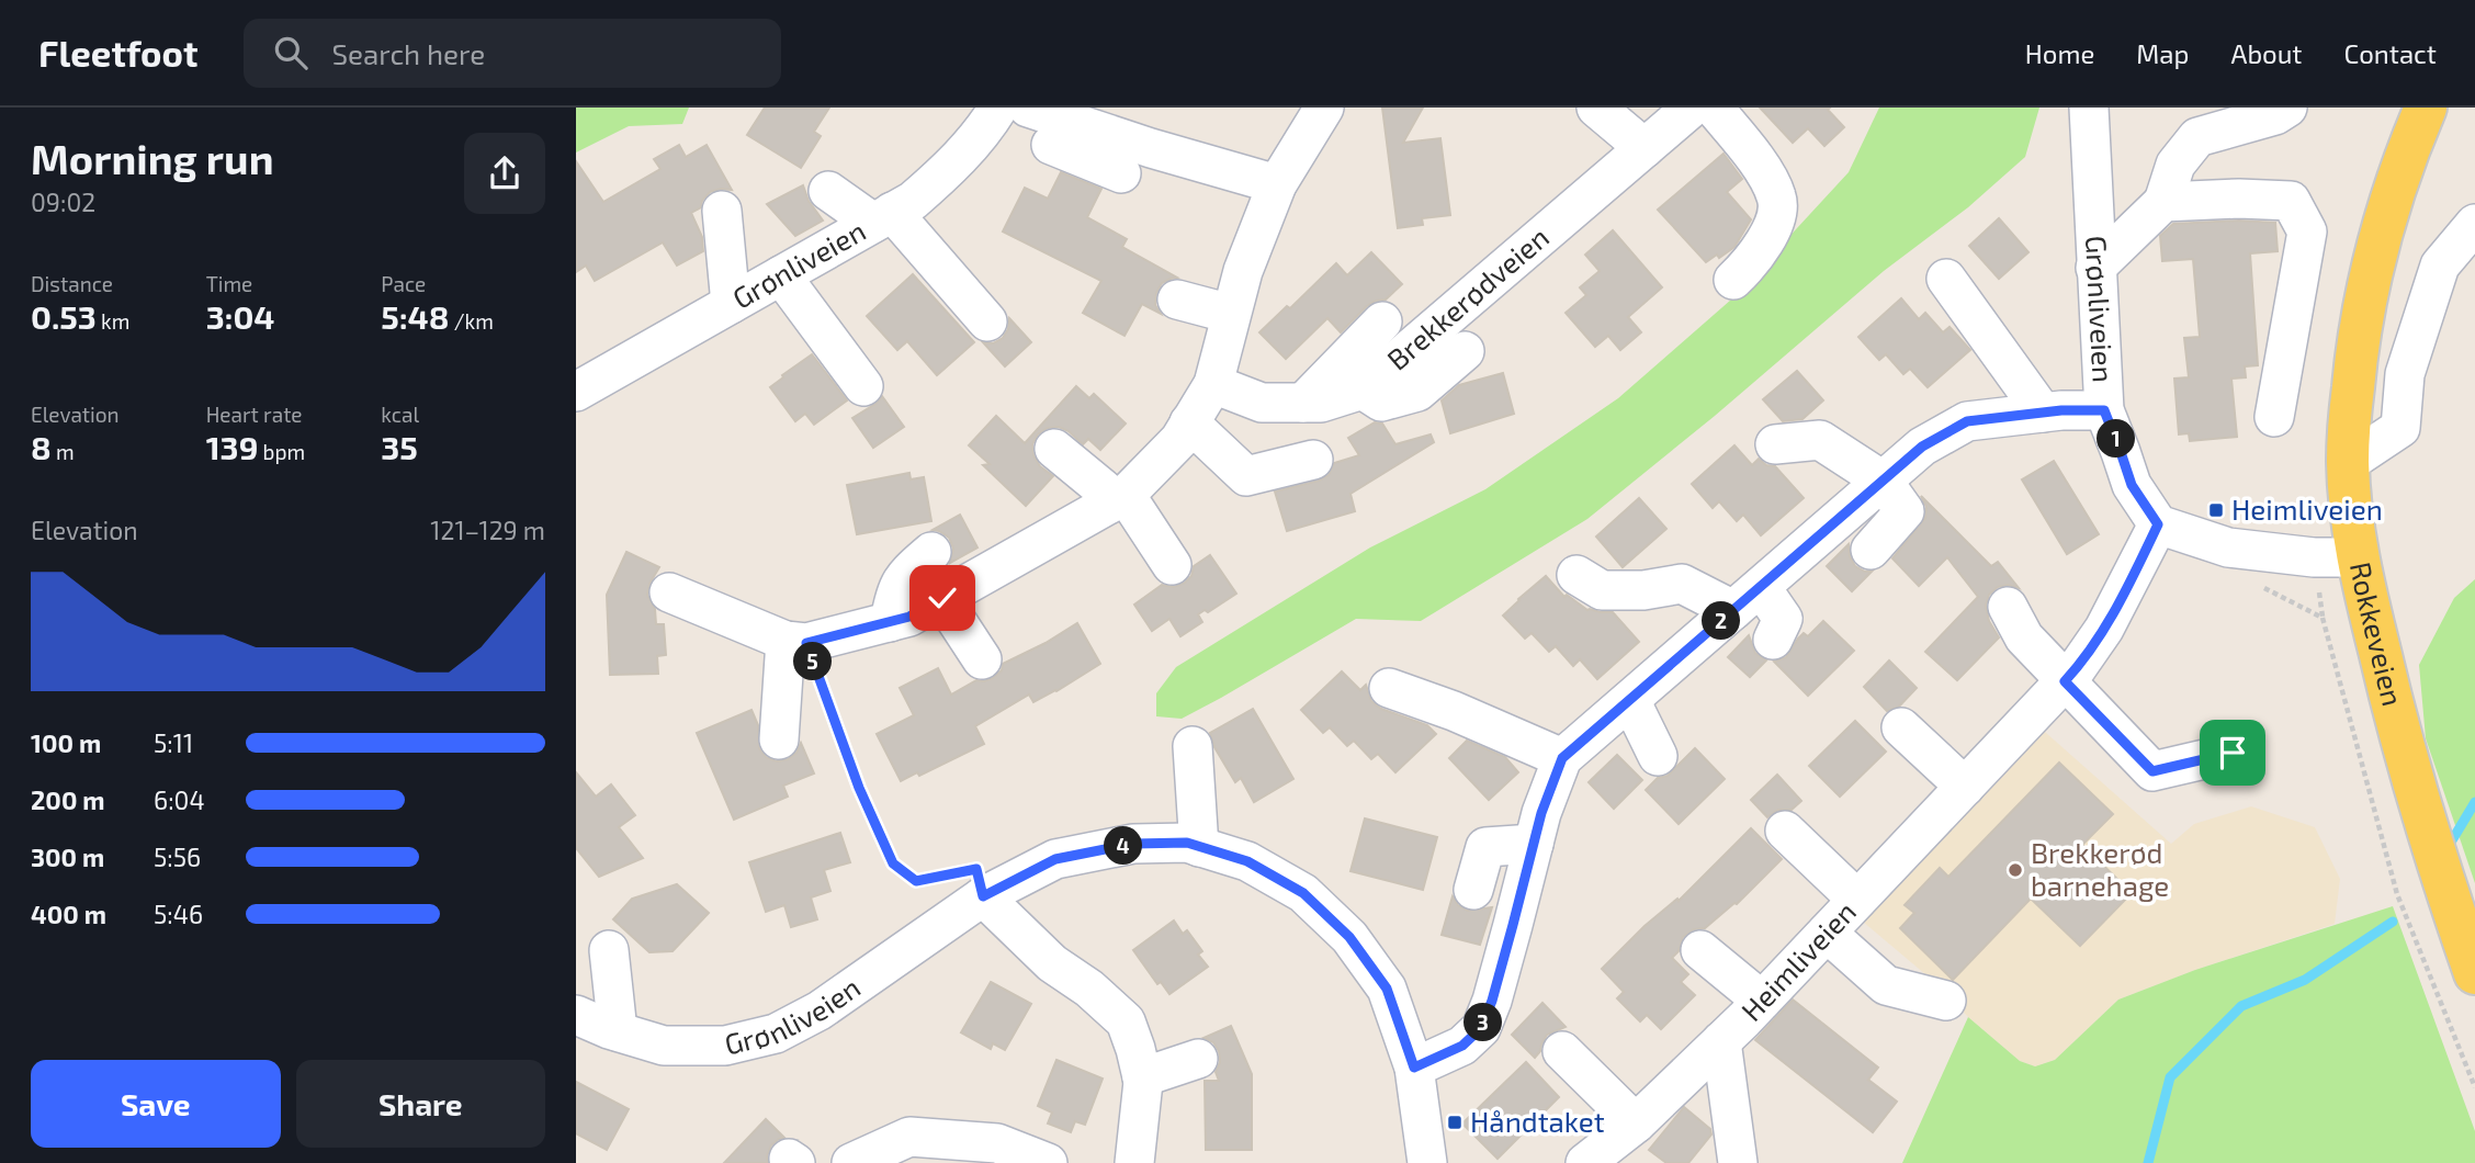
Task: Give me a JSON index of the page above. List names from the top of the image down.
{
  "streets": {
    "main road": ["Rokkeveien"],
    "street": ["Grønliveien", "Brekkerødveien", "Heimliveien"]
  },
  "crossings": [
    ["Grønliveien", "Heimliveien"]
  ],
  "places": {
    "transit": ["Heimliveien", "Håndtaket"],
    "other": ["Brekkerød barnehage"]
  },
  "page": {
    "header": "Fleetfoot",
    "search": "Search here",
    "nav": [
      "Home",
      "Map",
      "About",
      "Contact"
    ],
    "heading": ["Morning run", "09:02"],
    "stats": [
      ["Distance", "0.53 km"],
      ["Time", "3:04"],
      ["Pace", "5:48 /km"],
      ["Elevation", "8 m"],
      ["Heart rate", "139 bpm"],
      ["kcal", "35"]
    ],
    "pins": [
      "1",
      "2",
      "5",
      "4",
      "3"
    ],
    "chart": ["Elevation", "121–129 m"],
    "list": [
      {
        "name": "100 m",
        "note": "5:11"
      },
      {
        "name": "200 m",
        "note": "6:04"
      },
      {
        "name": "300 m",
        "note": "5:56"
      },
      {
        "name": "400 m",
        "note": "5:46"
      }
    ],
    "buttons": ["Save", "Share"]
  }
}
